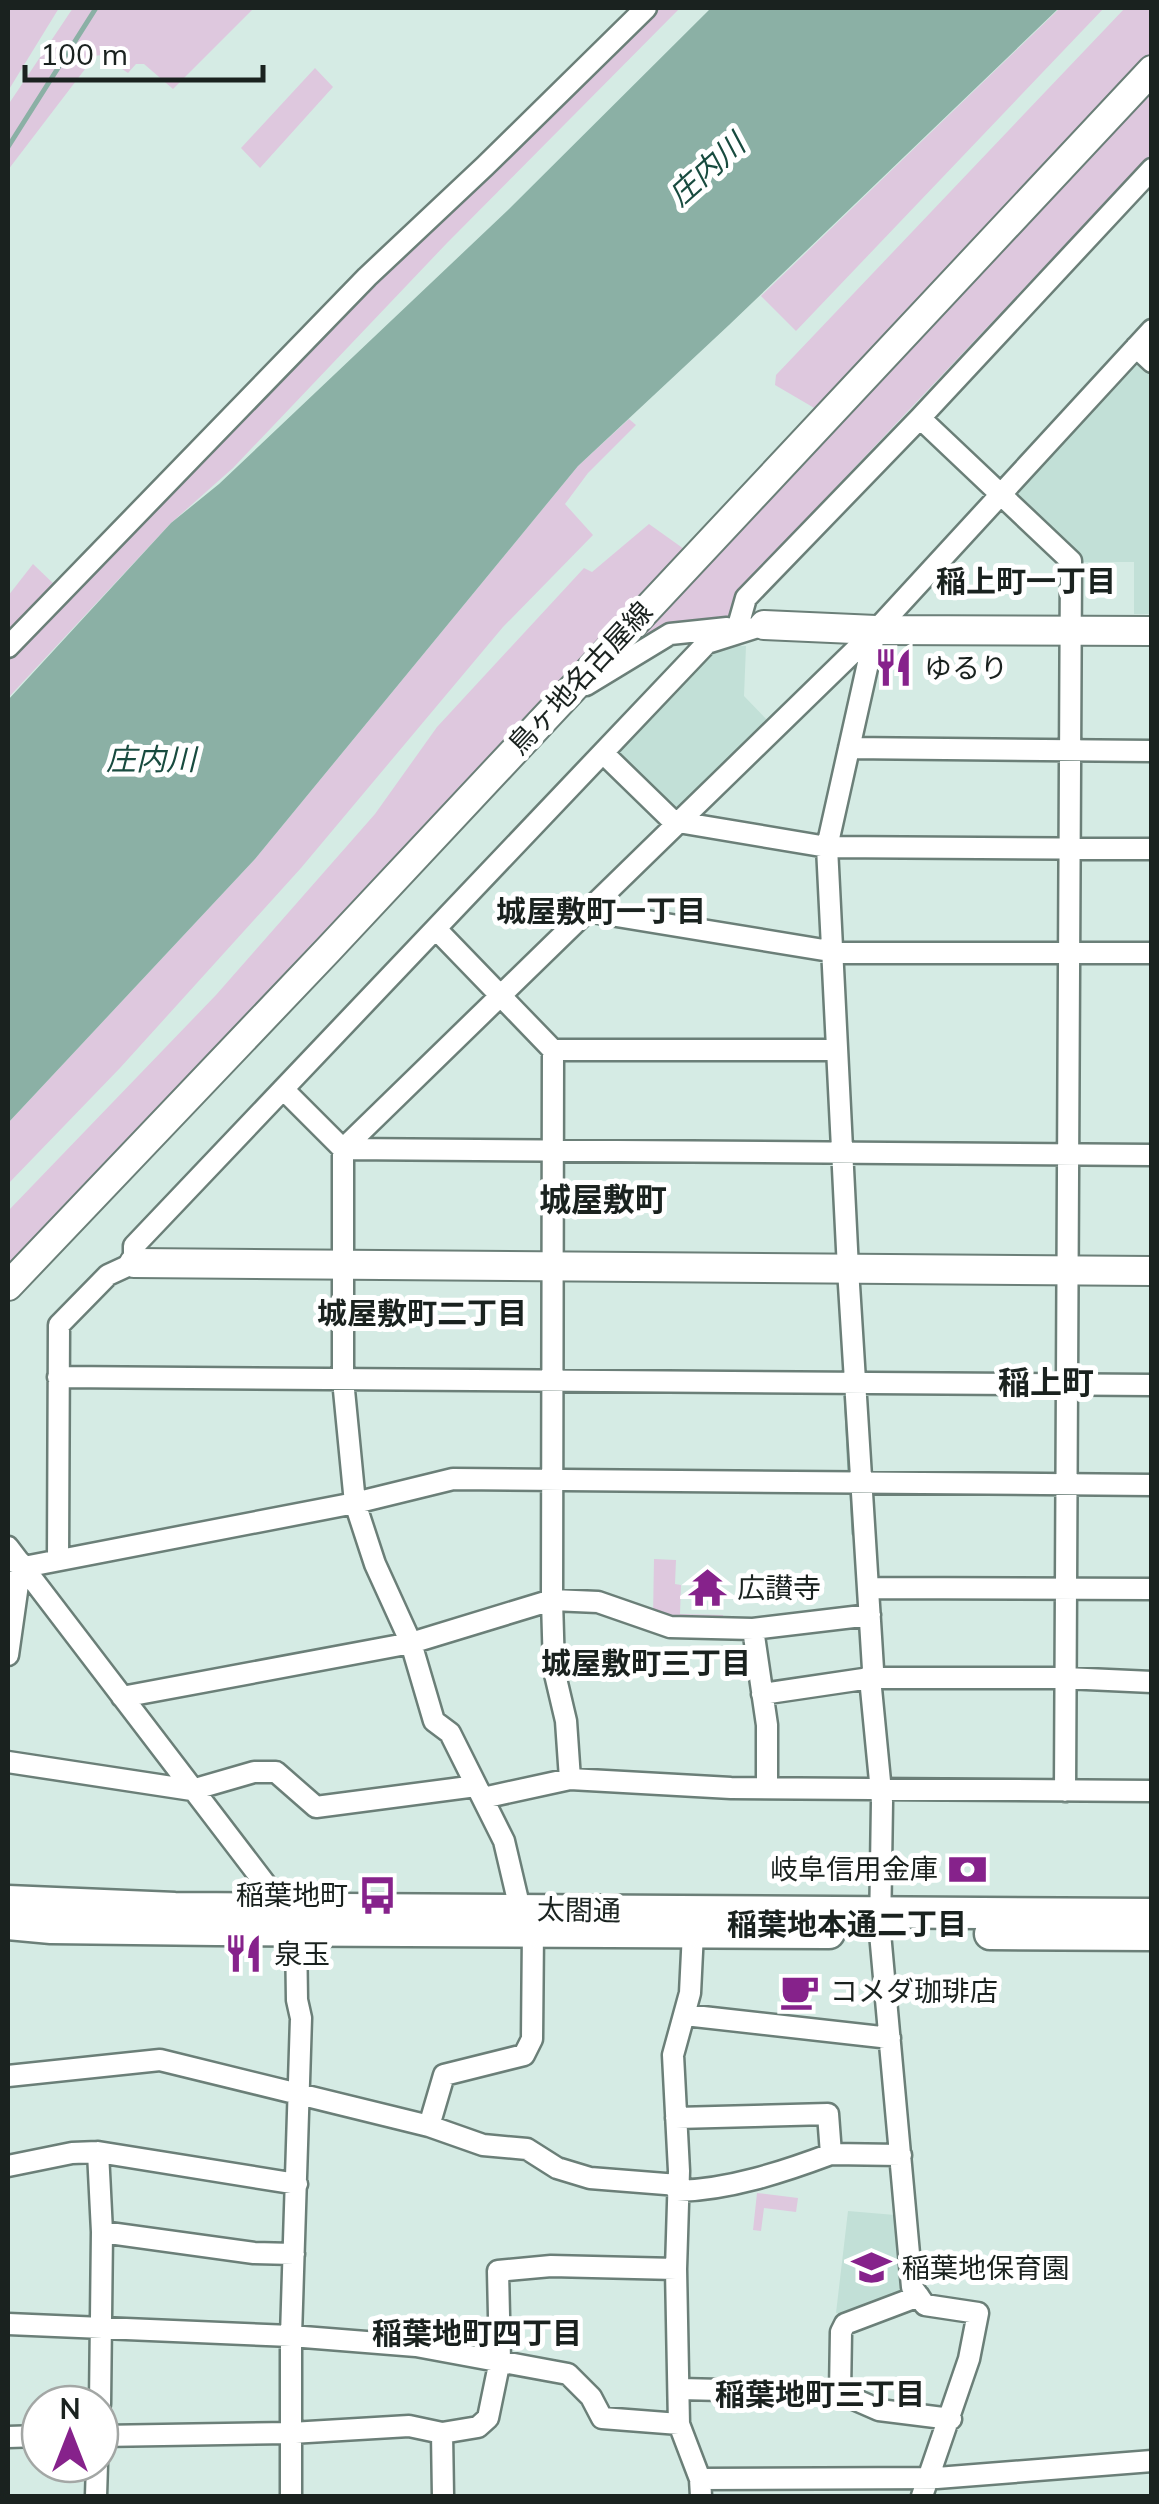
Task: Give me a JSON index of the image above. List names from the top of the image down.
{
  "streets": {
    "main road": ["鳥ヶ地名古屋線", "太閤通"]
  },
  "districts": [
    "稲上町一丁目",
    "城屋敷町一丁目",
    "城屋敷町",
    "城屋敷町二丁目",
    "稲上町",
    "城屋敷町三丁目",
    "稲葉地本通二丁目",
    "稲葉地町四丁目",
    "稲葉地町三丁目"
  ],
  "water": ["庄内川"],
  "places": {
    "restaurant": ["ゆるり", "泉玉"],
    "temple": ["広讃寺"],
    "bank": ["岐阜信用金庫"],
    "bus stop": ["稲葉地町"],
    "cafe": ["コメダ珈琲店"],
    "school or university": ["稲葉地保育園"]
  },
  "scale_bar": "100 m",
  "north": "top"
}
